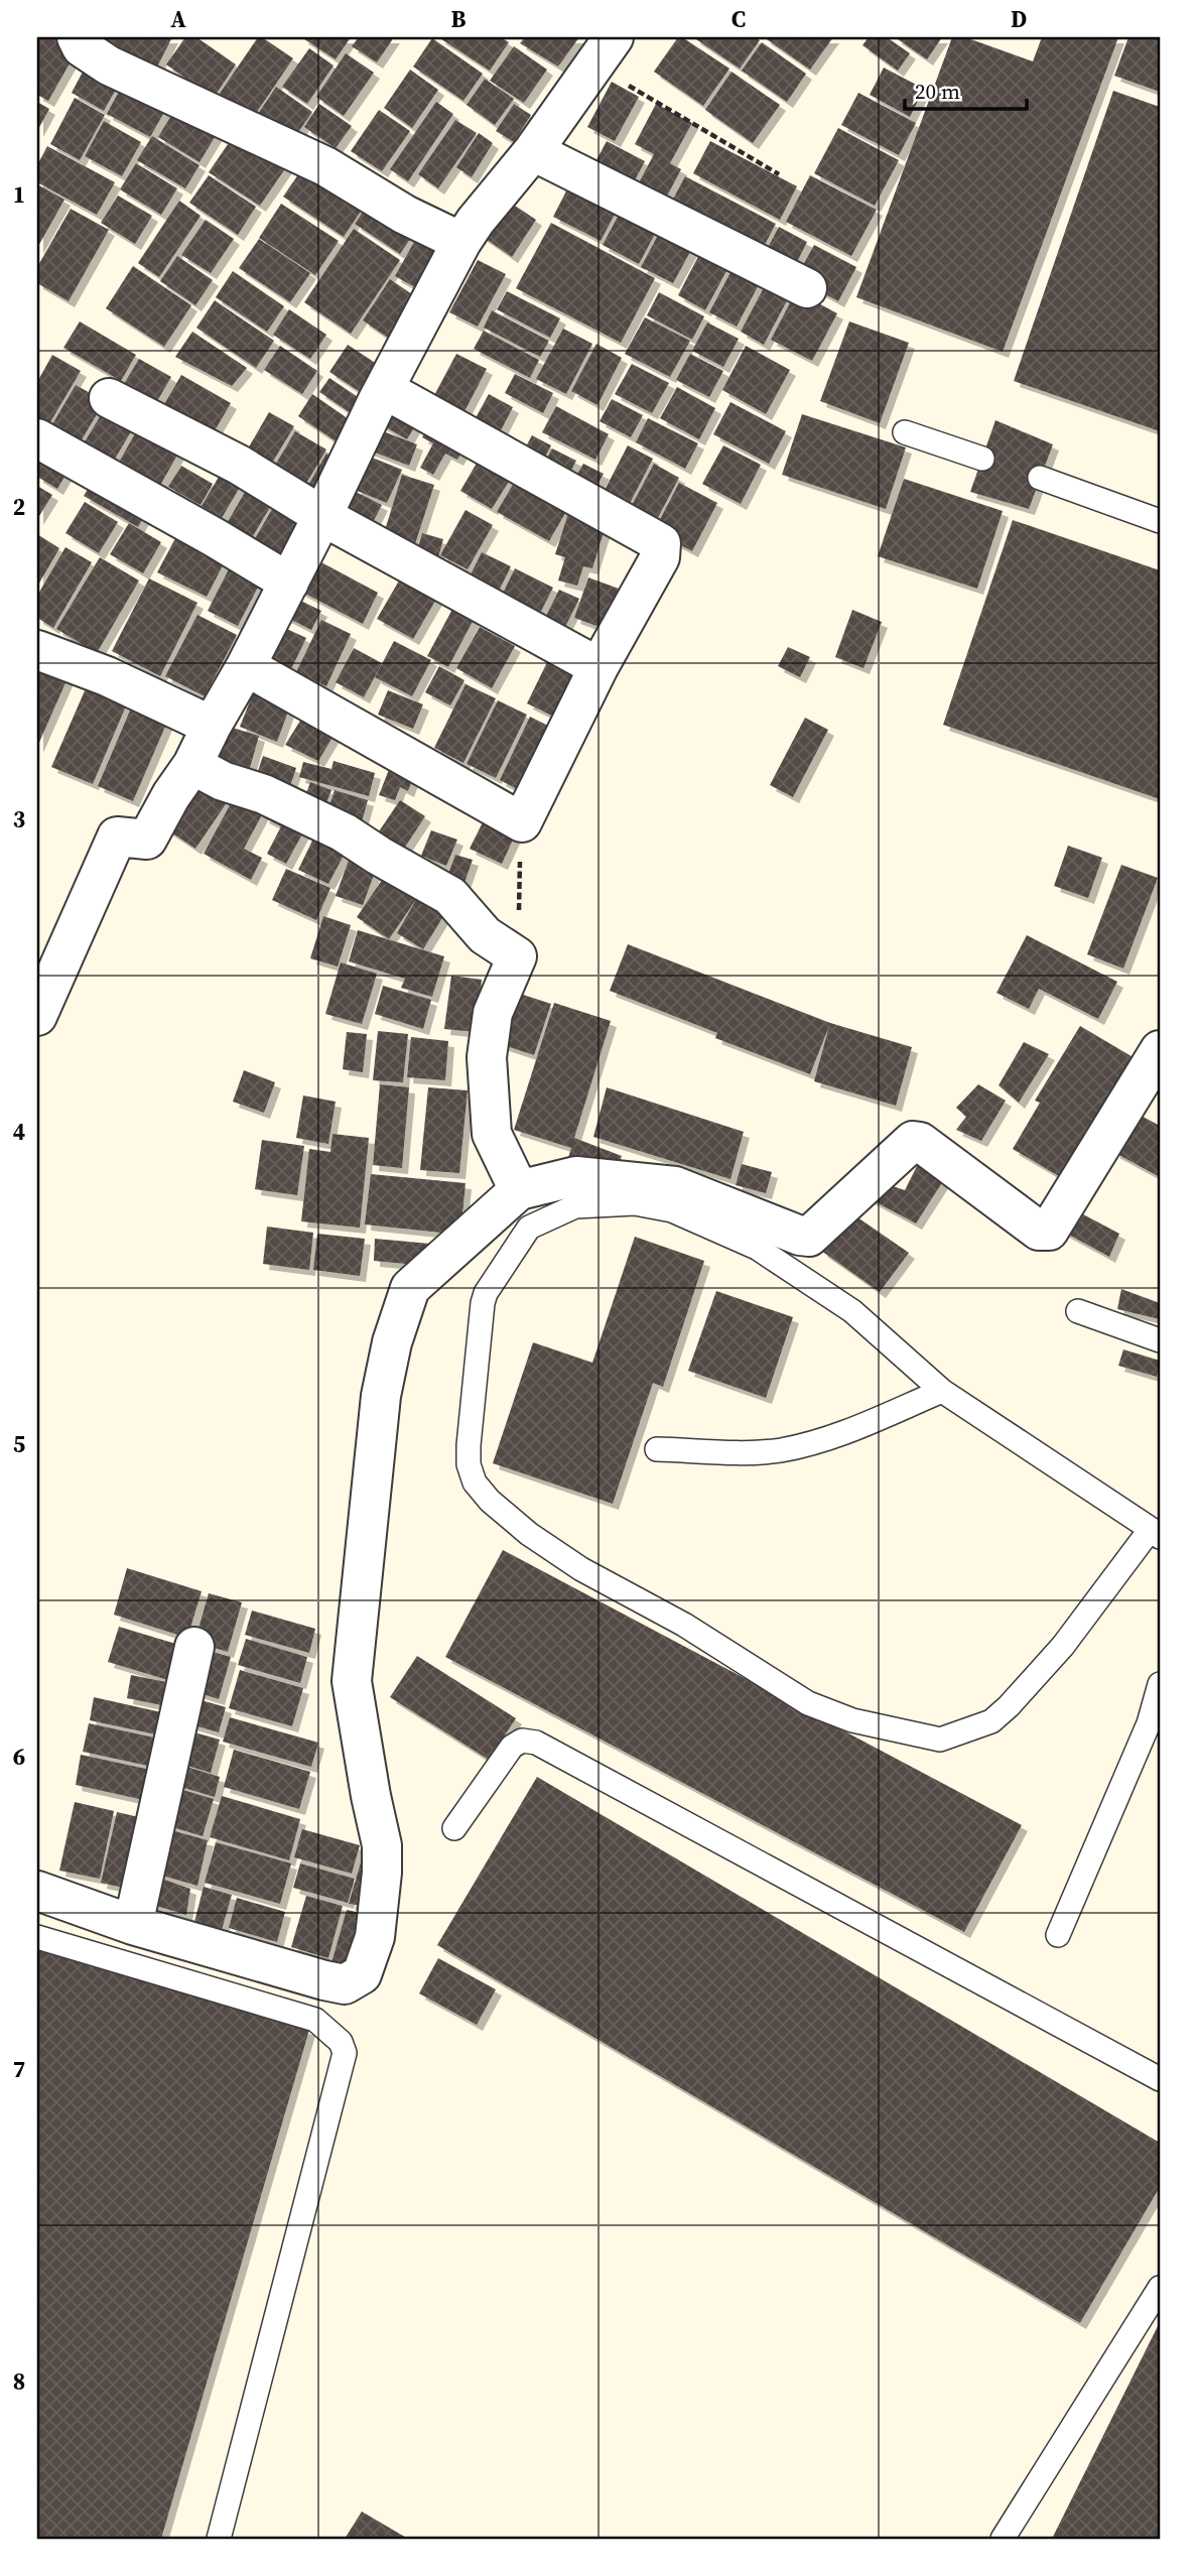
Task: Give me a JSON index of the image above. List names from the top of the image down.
{
  "scale_bar": "20 m",
  "grid": {
    "columns": [
      "A",
      "B",
      "C",
      "D"
    ],
    "rows": [
      "1",
      "2",
      "3",
      "4",
      "5",
      "6",
      "7",
      "8"
    ]
  }
}
